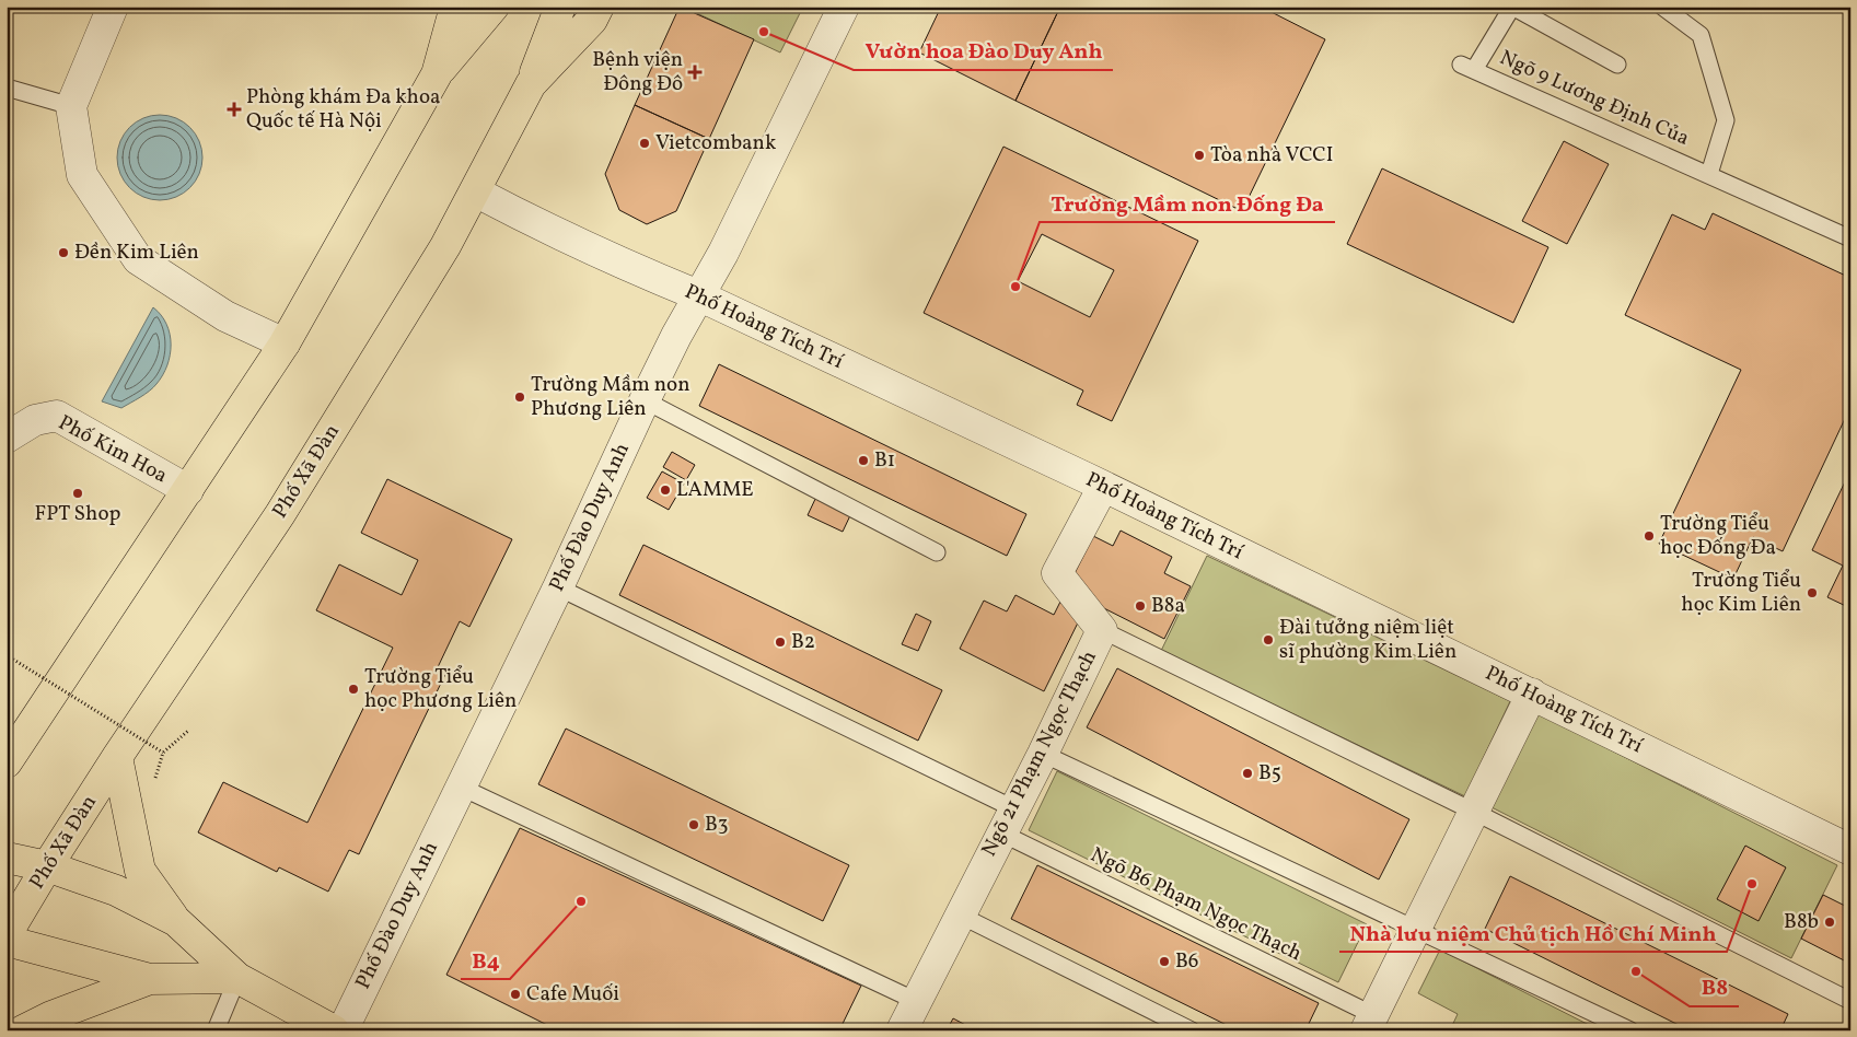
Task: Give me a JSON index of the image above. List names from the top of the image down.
{
  "streets": {
    "main road": ["Phố Xã Đàn"],
    "street": [
      "Phố Hoàng Tích Trí",
      "Phố Kim Hoa",
      "Phố Đào Duy Anh",
      "Ngõ 21 Phạm Ngọc Thạch"
    ],
    "lane": ["Ngõ 9 Lương Định Của", "Ngõ B6 Phạm Ngọc Thạch"]
  },
  "crossings": [
    ["Phố Hoàng Tích Trí", "Phố Xã Đàn"],
    ["Phố Hoàng Tích Trí", "Phố Đào Duy Anh"],
    ["Phố Hoàng Tích Trí", "Ngõ 21 Phạm Ngọc Thạch"],
    ["Phố Đào Duy Anh", "Ngõ B6 Phạm Ngọc Thạch"],
    ["Ngõ 21 Phạm Ngọc Thạch", "Ngõ B6 Phạm Ngọc Thạch"]
  ],
  "places": {
    "other": [
      "Vườn hoa Đào Duy Anh",
      "Vietcombank",
      "Tòa nhà VCCI",
      "Đền Kim Liên",
      "Trường Mầm non Đống Đa",
      "Trường Mầm non Phương Liên",
      "B1",
      "L'AMME",
      "FPT Shop",
      "Trường Tiểu học Đống Đa",
      "Trường Tiểu học Kim Liên",
      "B8a",
      "Đài tưởng niệm liệt sĩ phường Kim Liên",
      "B2",
      "Trường Tiểu học Phương Liên",
      "B5",
      "B3",
      "Nhà lưu niệm Chủ tịch Hồ Chí Minh",
      "B4",
      "B8b",
      "B6",
      "B8",
      "Cafe Muối"
    ],
    "health": ["Bệnh viện Đông Đô", "Phòng khám Đa khoa Quốc tế Hà Nội"]
  }
}
